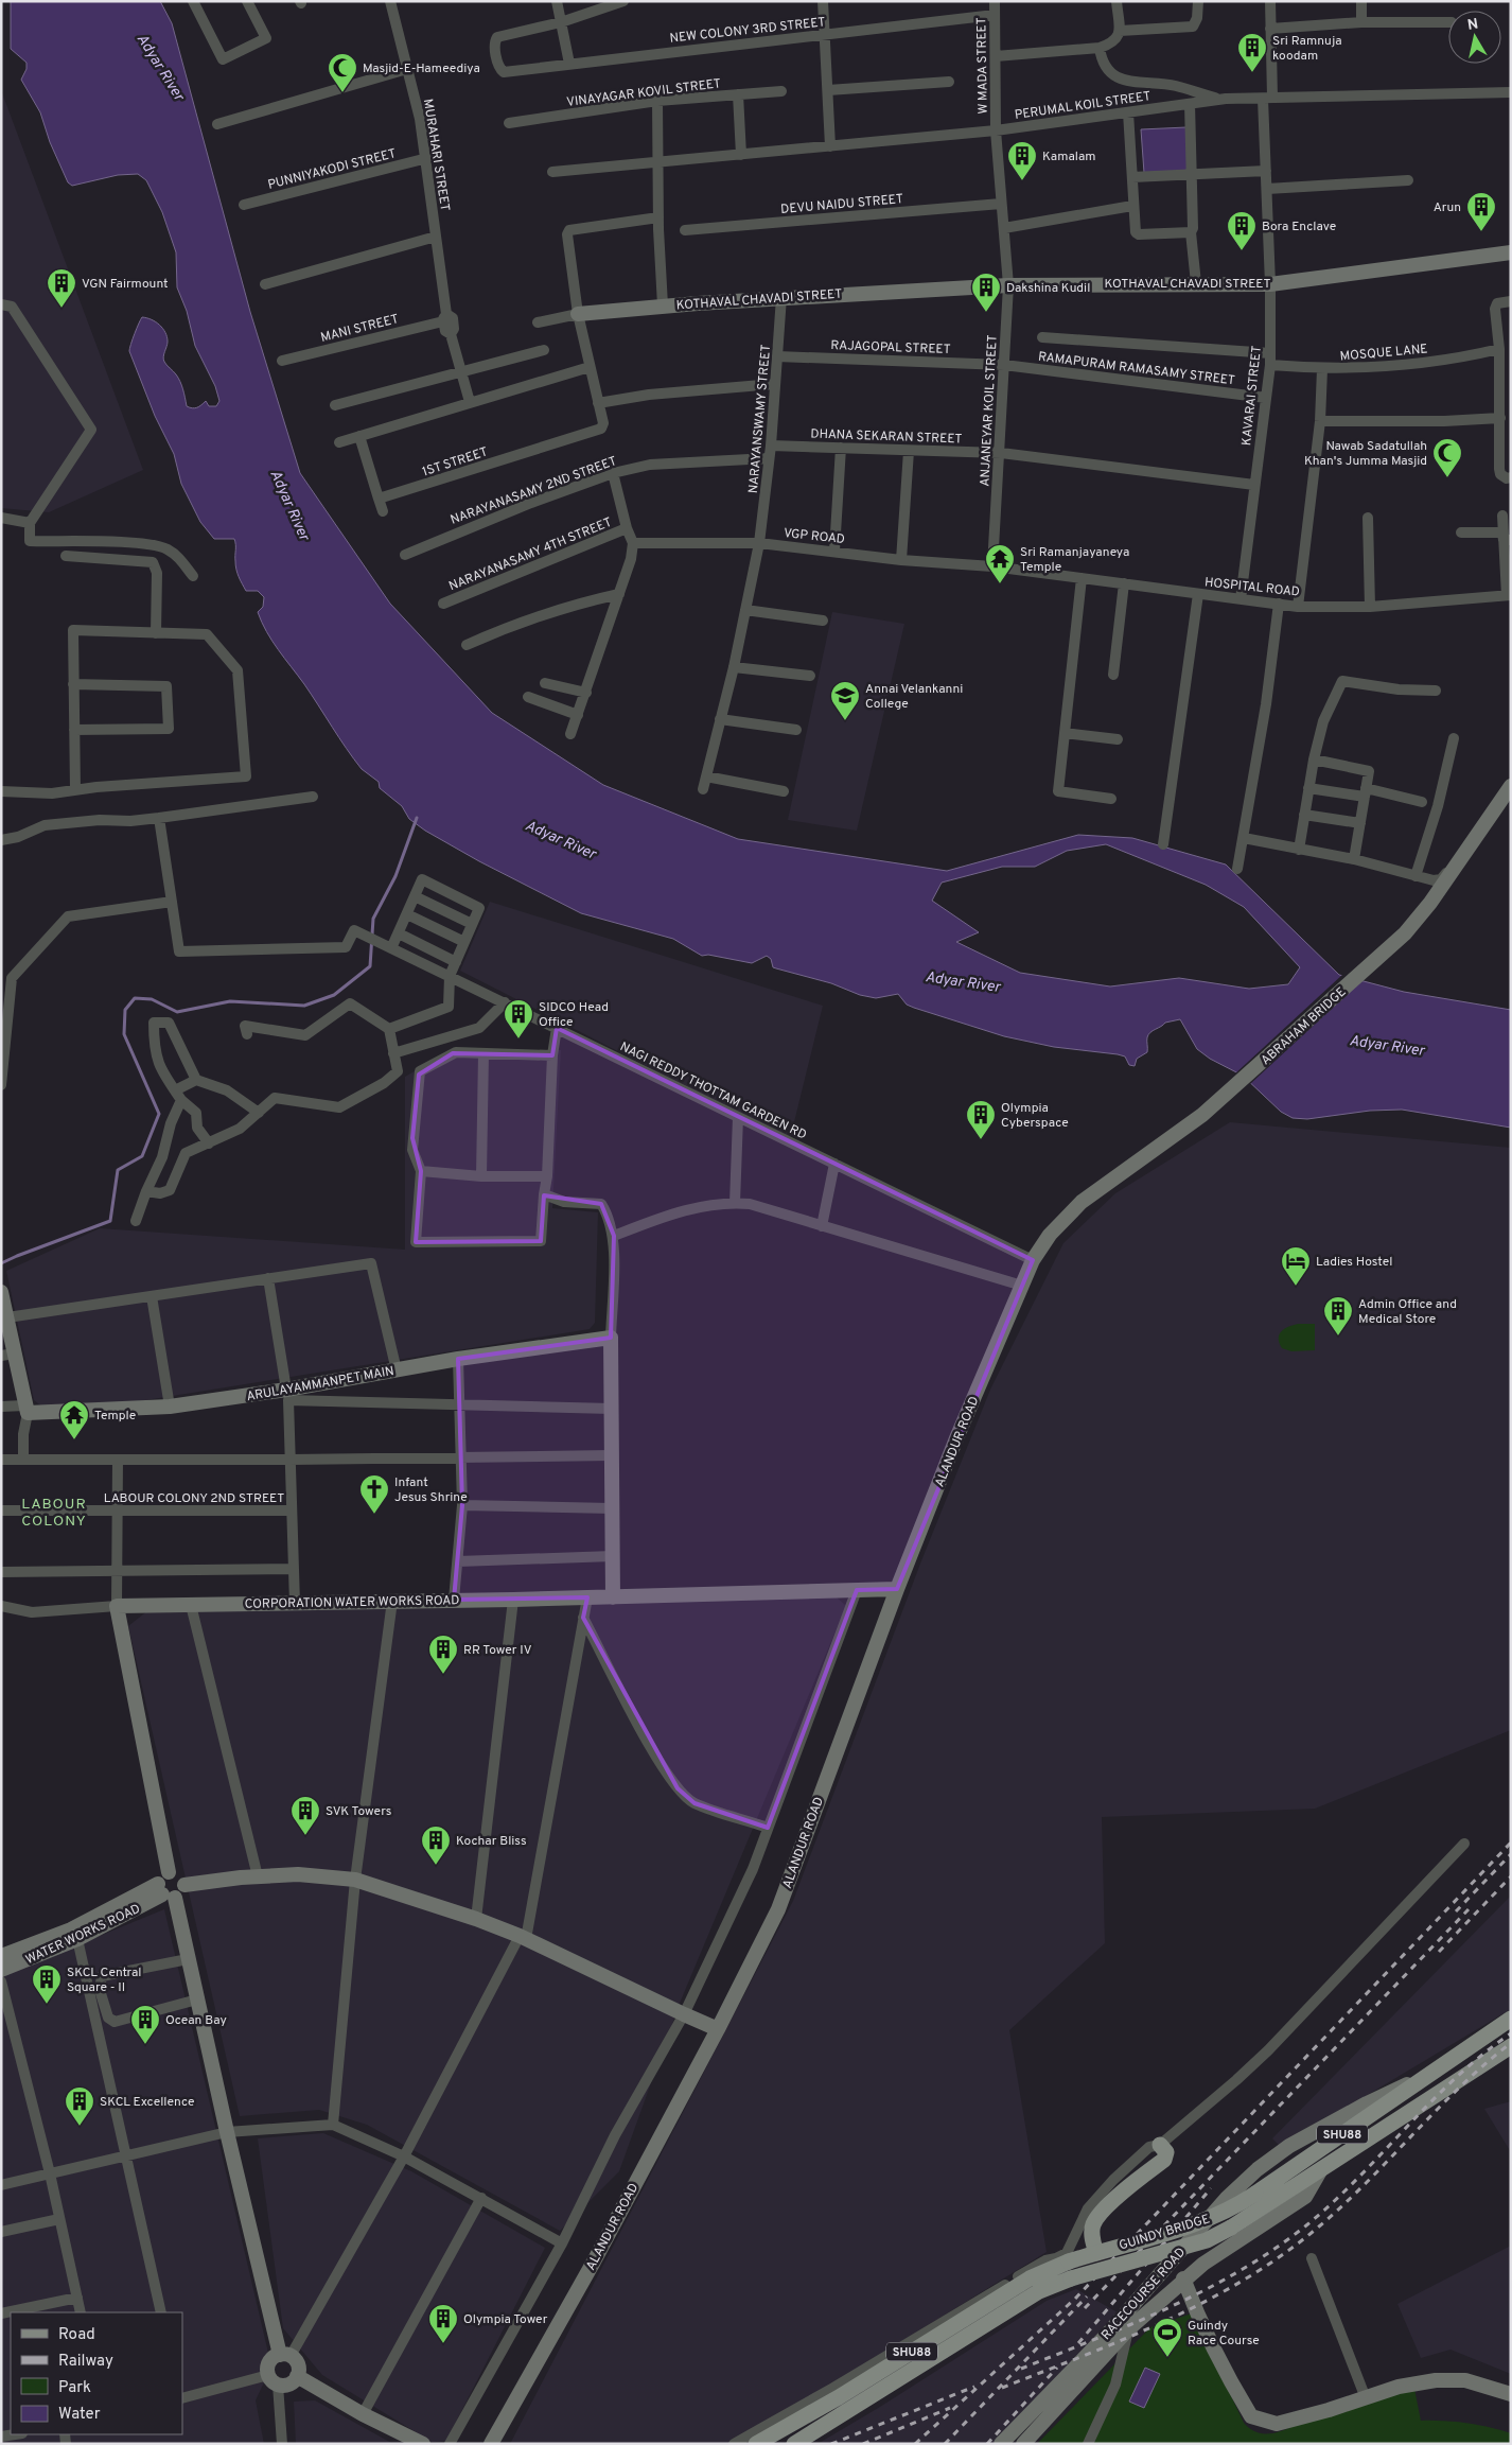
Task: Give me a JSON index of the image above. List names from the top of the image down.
{
  "streets": {
    "main road": ["SHU88", "GUINDY BRIDGE"],
    "street": [
      "NEW COLONY 3RD STREET",
      "W MADA STREET",
      "VINAYAGAR KOVIL STREET",
      "PERUMAL KOIL STREET",
      "MURAHARI STREET",
      "PUNNIYAKODI STREET",
      "DEVU NAIDU STREET",
      "KOTHAVAL CHAVADI STREET",
      "MANI STREET",
      "RAJAGOPAL STREET",
      "MOSQUE LANE",
      "RAMAPURAM RAMASAMY STREET",
      "KAVARAI STREET",
      "ANJANEYAR KOIL STREET",
      "NARAYANSWAMY STREET",
      "DHANA SEKARAN STREET",
      "1ST STREET",
      "NARAYANASAMY 2ND STREET",
      "VGP ROAD",
      "NARAYANASAMY 4TH STREET",
      "HOSPITAL ROAD",
      "ABRAHAM BRIDGE",
      "NAGI REDDY THOTTAM GARDEN RD",
      "ARULAYAMMANPET MAIN",
      "ALANDUR ROAD",
      "LABOUR COLONY 2ND STREET",
      "CORPORATION WATER WORKS ROAD",
      "WATER WORKS ROAD",
      "RACECOURSE ROAD"
    ]
  },
  "crossings": [
    ["NEW COLONY 3RD STREET", "W MADA STREET"],
    ["W MADA STREET", "PERUMAL KOIL STREET"],
    ["W MADA STREET", "ANJANEYAR KOIL STREET"],
    ["PERUMAL KOIL STREET", "KAVARAI STREET"],
    ["PERUMAL KOIL STREET", "ANJANEYAR KOIL STREET"],
    ["MURAHARI STREET", "PUNNIYAKODI STREET"],
    ["MURAHARI STREET", "MANI STREET"],
    ["DEVU NAIDU STREET", "ANJANEYAR KOIL STREET"],
    ["KOTHAVAL CHAVADI STREET", "KAVARAI STREET"],
    ["KOTHAVAL CHAVADI STREET", "ANJANEYAR KOIL STREET"],
    ["KOTHAVAL CHAVADI STREET", "NARAYANSWAMY STREET"],
    ["RAJAGOPAL STREET", "RAMAPURAM RAMASAMY STREET"],
    ["RAJAGOPAL STREET", "ANJANEYAR KOIL STREET"],
    ["RAJAGOPAL STREET", "NARAYANSWAMY STREET"],
    ["MOSQUE LANE", "KAVARAI STREET"],
    ["RAMAPURAM RAMASAMY STREET", "KAVARAI STREET"],
    ["RAMAPURAM RAMASAMY STREET", "ANJANEYAR KOIL STREET"],
    ["KAVARAI STREET", "DHANA SEKARAN STREET"],
    ["KAVARAI STREET", "HOSPITAL ROAD"],
    ["ANJANEYAR KOIL STREET", "DHANA SEKARAN STREET"],
    ["ANJANEYAR KOIL STREET", "VGP ROAD"],
    ["ANJANEYAR KOIL STREET", "HOSPITAL ROAD"],
    ["NARAYANSWAMY STREET", "DHANA SEKARAN STREET"],
    ["NARAYANSWAMY STREET", "NARAYANASAMY 2ND STREET"],
    ["NARAYANSWAMY STREET", "VGP ROAD"],
    ["VGP ROAD", "HOSPITAL ROAD"],
    ["ABRAHAM BRIDGE", "ALANDUR ROAD"],
    ["NAGI REDDY THOTTAM GARDEN RD", "ALANDUR ROAD"],
    ["ALANDUR ROAD", "CORPORATION WATER WORKS ROAD"],
    ["SHU88", "GUINDY BRIDGE"],
    ["SHU88", "RACECOURSE ROAD"],
    ["GUINDY BRIDGE", "RACECOURSE ROAD"]
  ],
  "districts": ["LABOUR COLONY"],
  "water": ["Adyar River"],
  "places": {
    "building": [
      "Sri Ramnuja koodam",
      "Kamalam",
      "Arun",
      "Bora Enclave",
      "VGN Fairmount",
      "Dakshina Kudil",
      "SIDCO Head Office",
      "Olympia Cyberspace",
      "Admin Office and Medical Store",
      "RR Tower IV",
      "SVK Towers",
      "Kochar Bliss",
      "SKCL Central Square - II",
      "Ocean Bay",
      "SKCL Excellence",
      "Olympia Tower"
    ],
    "mosque": ["Masjid-E-Hameediya", "Nawab Sadatullah Khan's Jumma Masjid"],
    "temple": ["Sri Ramanjayaneya Temple", "Temple"],
    "school or university": ["Annai Velankanni College"],
    "hotel": ["Ladies Hostel"],
    "church": ["Infant Jesus Shrine"],
    "sports": ["Guindy Race Course"]
  },
  "legend": [
    "Road",
    "Railway",
    "Park",
    "Water"
  ],
  "north": "top"
}
